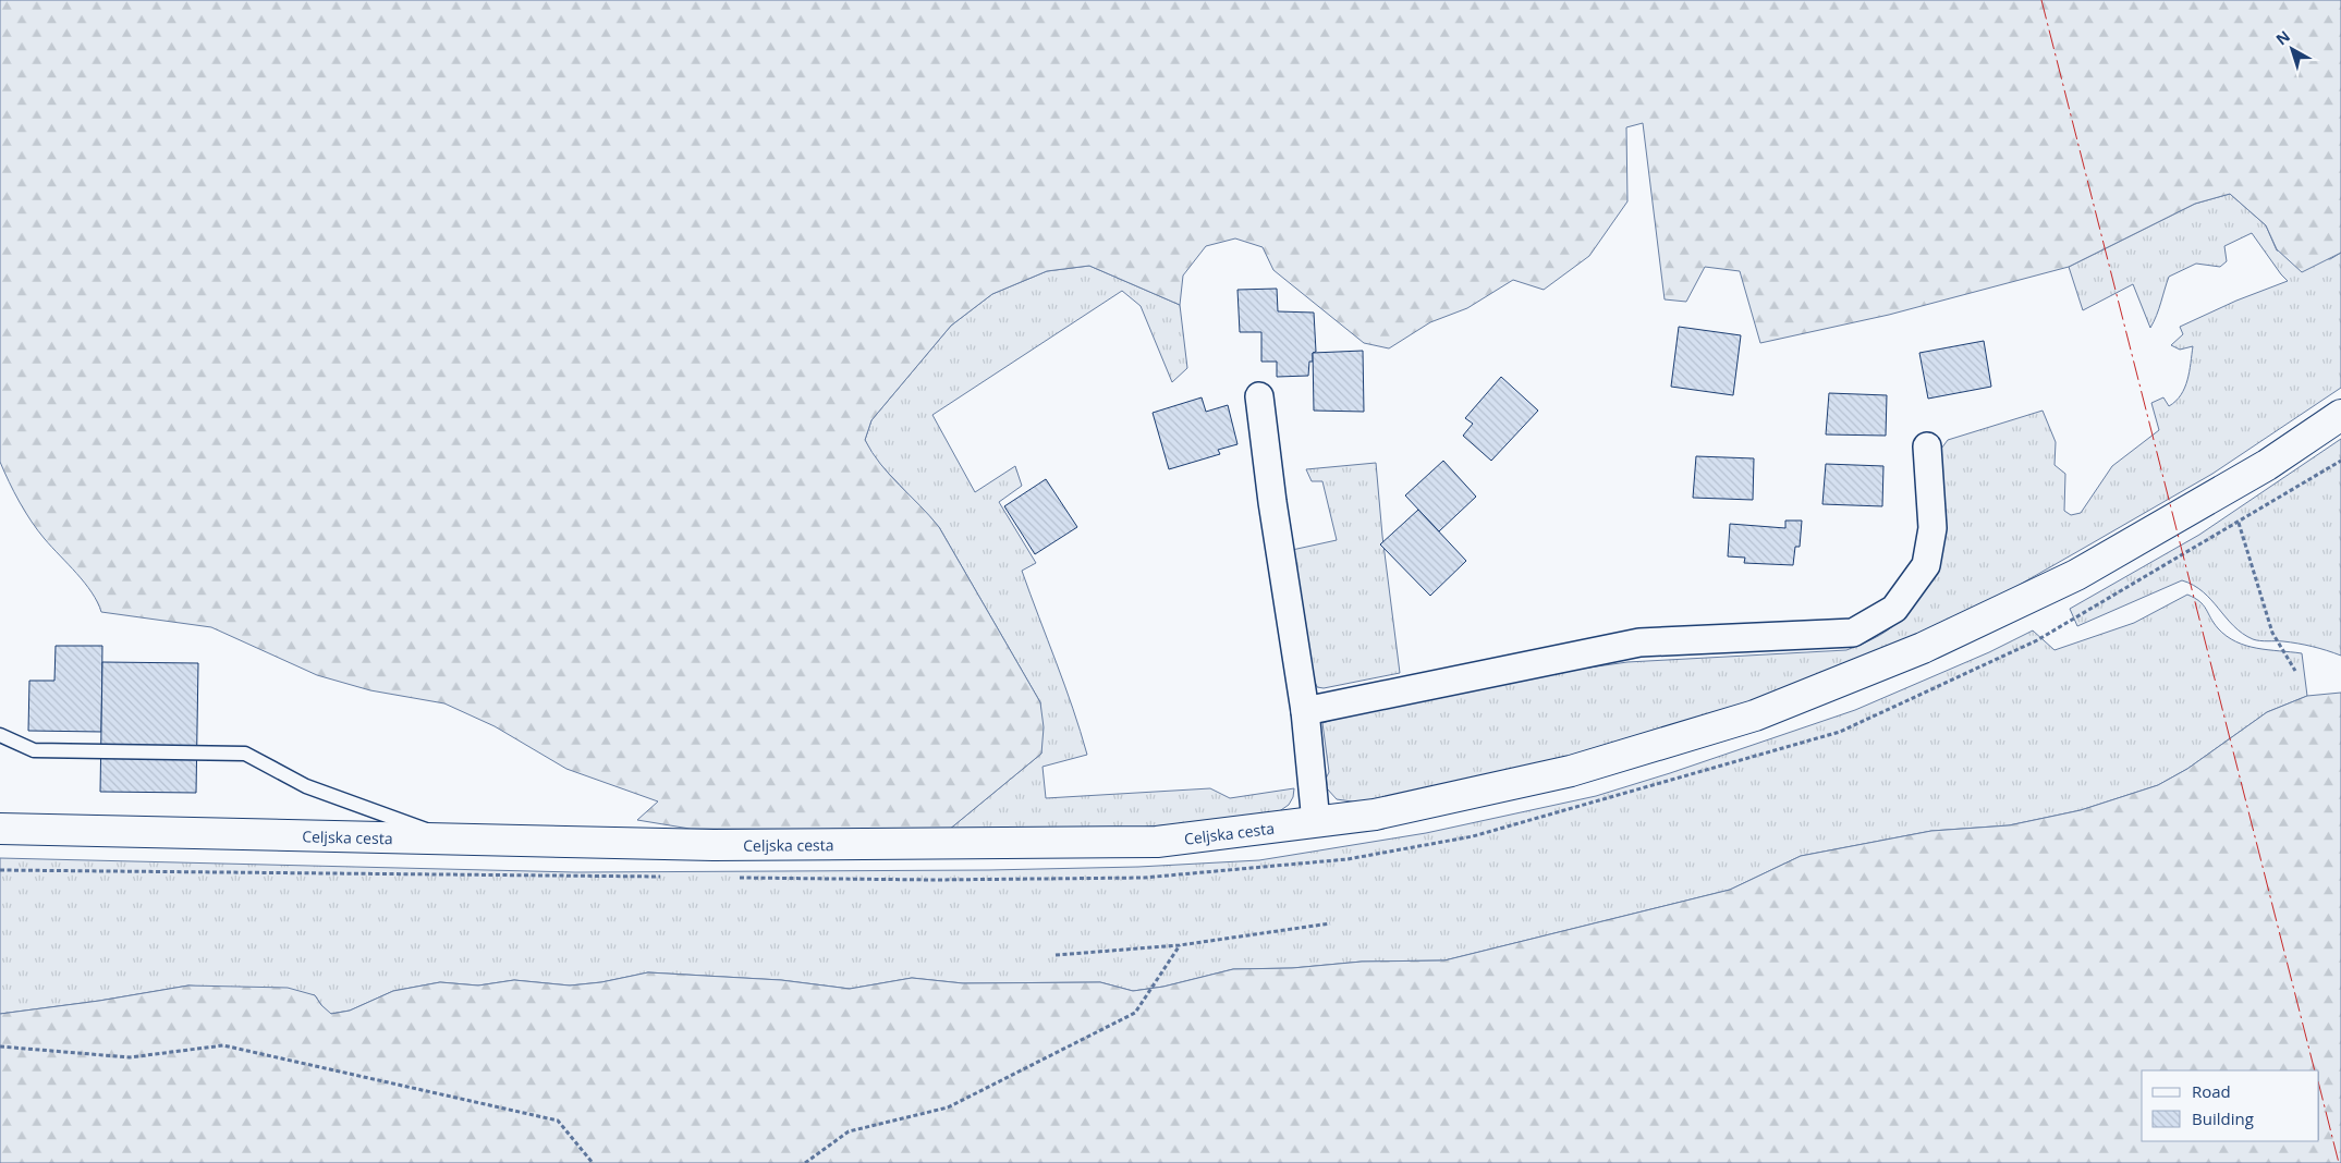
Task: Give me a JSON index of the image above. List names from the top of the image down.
{
  "streets": {
    "main road": ["Celjska cesta"]
  },
  "legend": ["Road", "Building"],
  "north": "top left"
}
